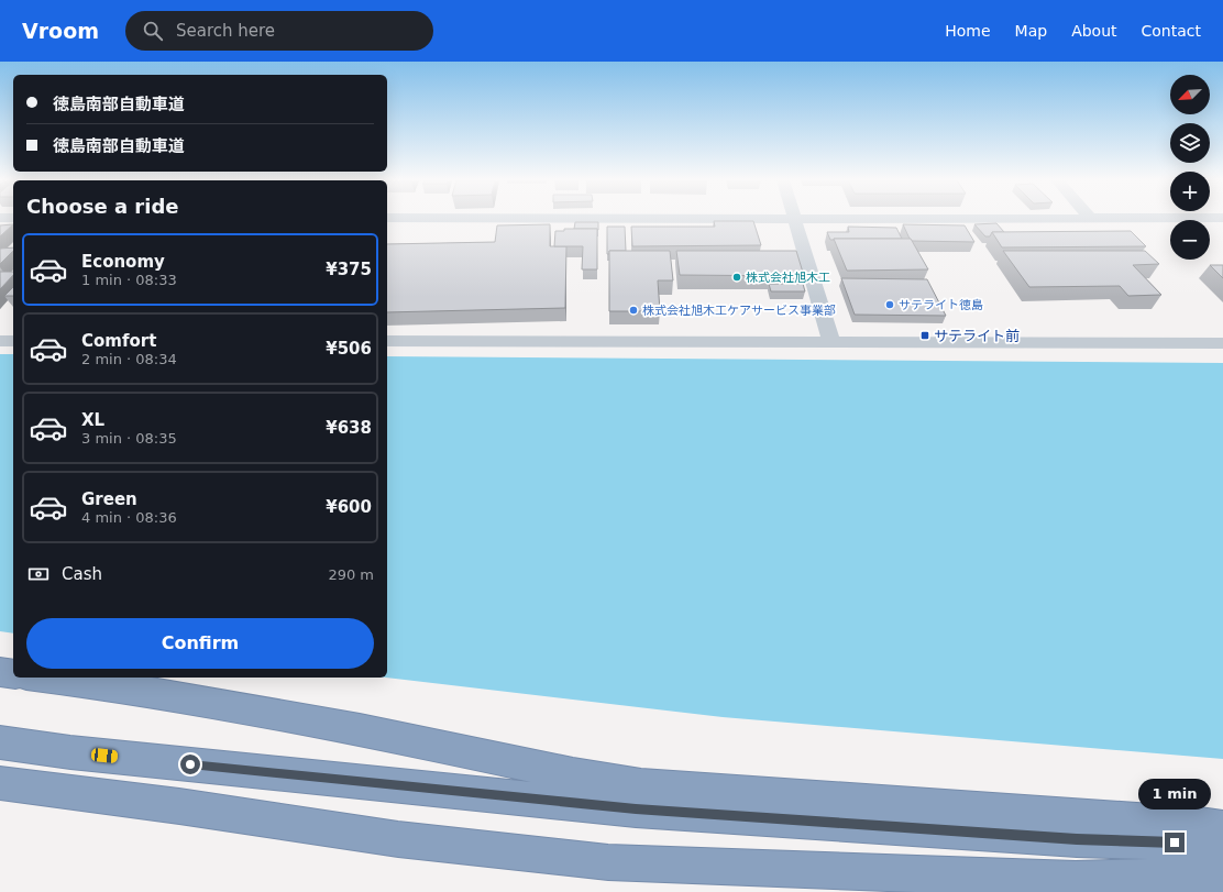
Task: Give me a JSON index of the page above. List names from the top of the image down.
{
  "places": {
    "other": ["株式会社旭木工", "サテライト徳島", "株式会社旭木工ケアサービス事業部"],
    "transit": ["サテライト前"]
  },
  "north": "bottom left",
  "page": {
    "header": "Vroom",
    "search": "Search here",
    "nav": [
      "Home",
      "Map",
      "About",
      "Contact"
    ],
    "map_buttons": ["+", "−"],
    "banner": ["徳島南部自動車道", "徳島南部自動車道"],
    "heading": "Choose a ride",
    "list": [
      {
        "name": "Economy",
        "note": "1 min · 08:33",
        "value": "¥375"
      },
      {
        "name": "Comfort",
        "note": "2 min · 08:34",
        "value": "¥506"
      },
      {
        "name": "XL",
        "note": "3 min · 08:35",
        "value": "¥638"
      },
      {
        "name": "Green",
        "note": "4 min · 08:36",
        "value": "¥600"
      }
    ],
    "pay": ["Cash", "290 m"],
    "buttons": "Confirm",
    "bubble": "1 min"
  }
}
